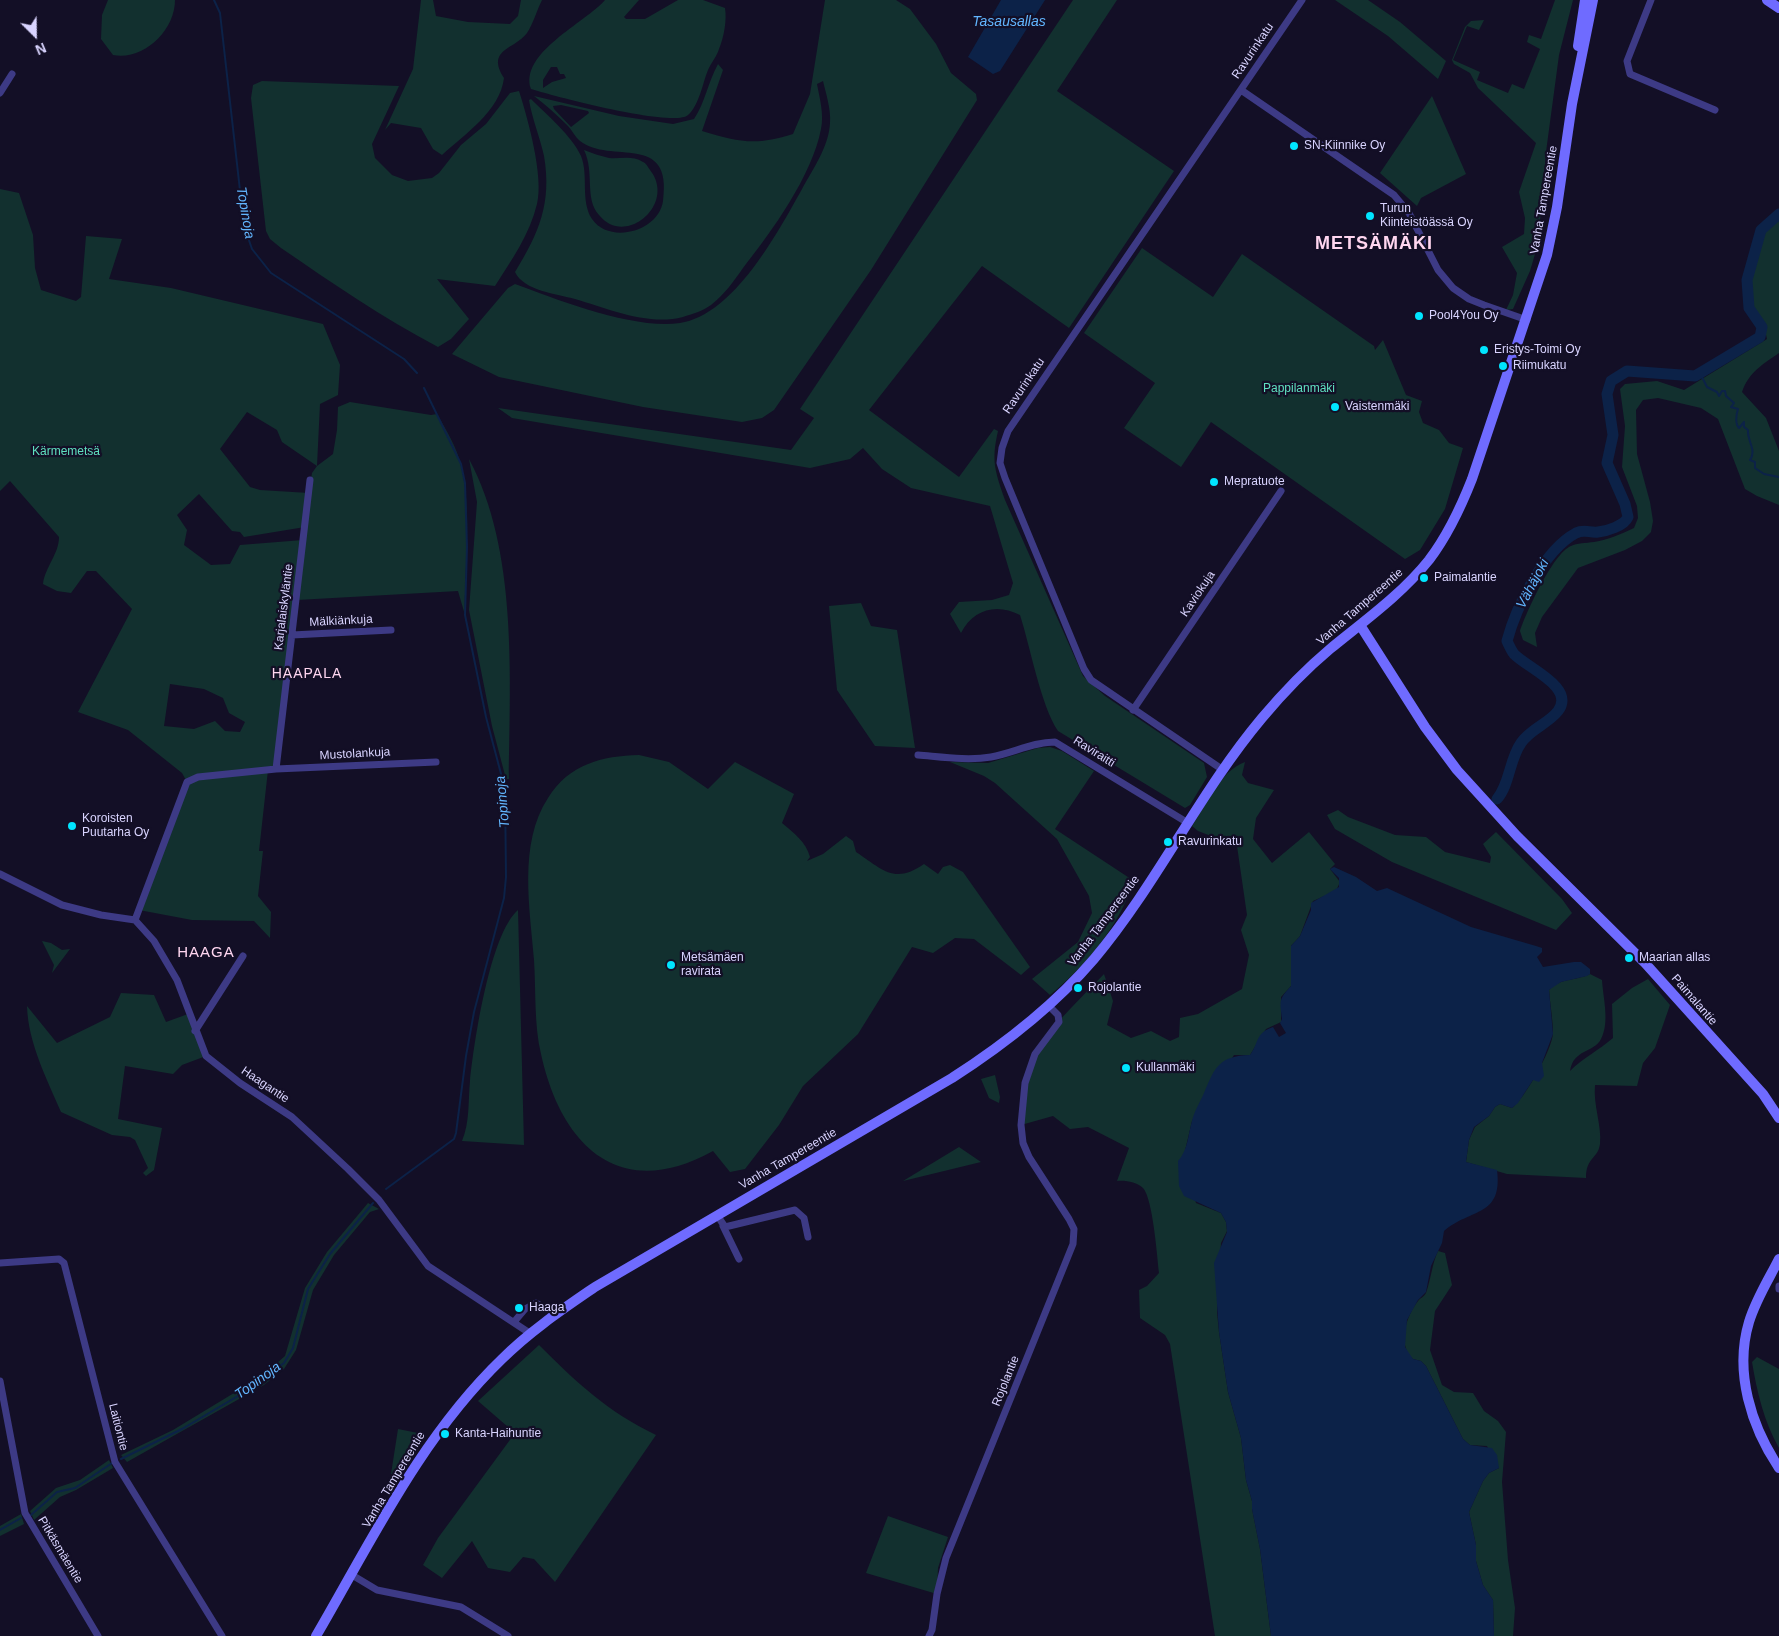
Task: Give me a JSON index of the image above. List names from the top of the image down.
{
  "streets": {
    "main road": ["Vanha Tampereentie", "Paimalantie"],
    "street": [
      "Ravurinkatu",
      "Kaviokuja",
      "Karjalaiskyläntie",
      "Mälkiänkuja",
      "Raviraitti",
      "Mustolankuja",
      "Haagantie",
      "Rojolantie",
      "Laitiontie",
      "Pitkäsmäentie"
    ]
  },
  "crossings": [
    ["Ravurinkatu", "Vanha Tampereentie"],
    ["Ravurinkatu", "Kaviokuja"],
    ["Vanha Tampereentie", "Raviraitti"],
    ["Vanha Tampereentie", "Paimalantie"],
    ["Vanha Tampereentie", "Haagantie"],
    ["Vanha Tampereentie", "Rojolantie"],
    ["Karjalaiskyläntie", "Mälkiänkuja"],
    ["Karjalaiskyläntie", "Mustolankuja"]
  ],
  "districts": ["METSÄMÄKI", "HAAPALA", "HAAGA"],
  "water": ["Tasausallas", "Topinoja", "Vähäjoki"],
  "parks": ["Pappilanmäki", "Kärmemetsä"],
  "places": [
    "SN-Kiinnike Oy",
    "Turun Kiinteistöässä Oy",
    "Pool4You Oy",
    "Eristys-Toimi Oy",
    "Riimukatu",
    "Vaistenmäki",
    "Mepratuote",
    "Paimalantie",
    "Koroisten Puutarha Oy",
    "Ravurinkatu",
    "Maarian allas",
    "Metsämäen ravirata",
    "Rojolantie",
    "Kullanmäki",
    "Haaga",
    "Kanta-Haihuntie"
  ],
  "north": "bottom right"
}
